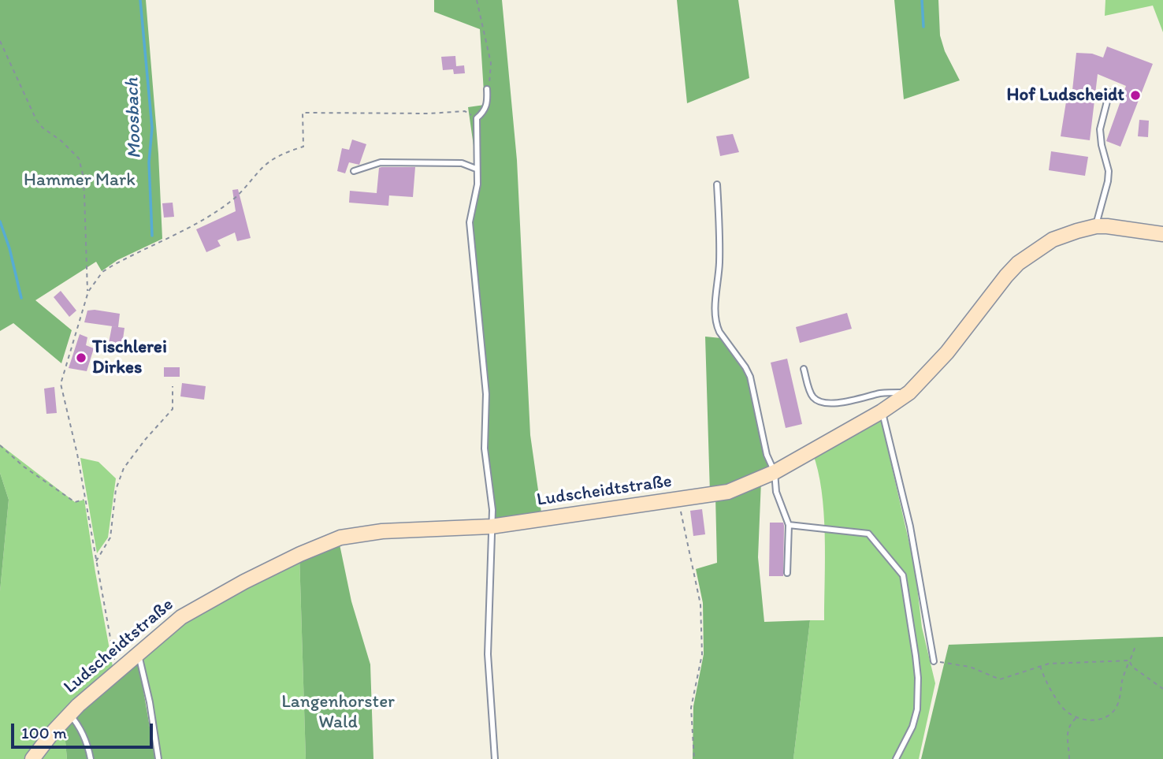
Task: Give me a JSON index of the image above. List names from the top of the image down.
{
  "streets": {
    "street": ["Ludscheidtstraße"]
  },
  "water": ["Moosbach"],
  "parks": ["Hammer Mark", "Langenhorster Wald"],
  "places": ["Hof Ludscheidt", "Tischlerei Dirkes"],
  "scale_bar": "100 m"
}
